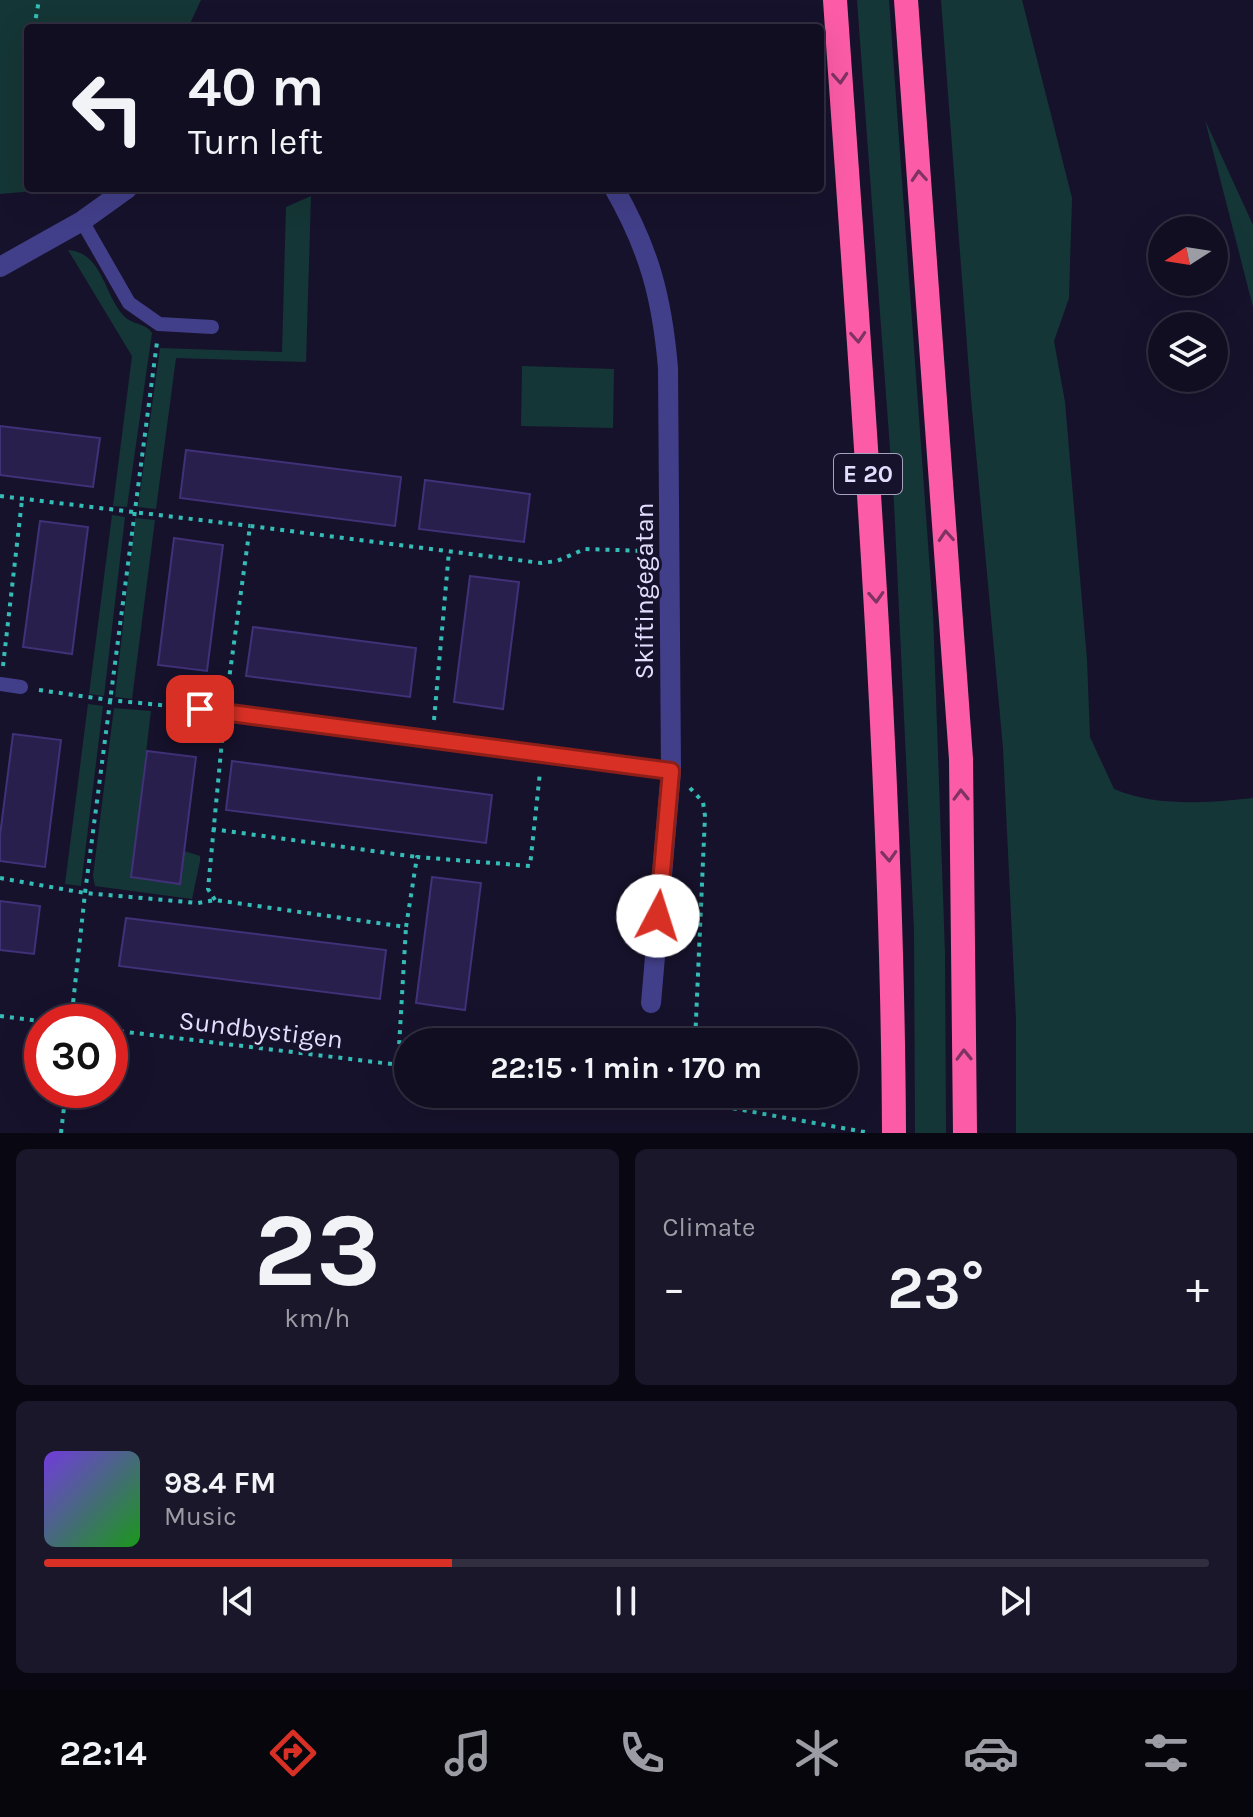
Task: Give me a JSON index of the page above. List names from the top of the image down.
{
  "streets": {
    "highway": ["E 20"],
    "street": ["Skiftingegatan"],
    "path": ["Sundbystigen"]
  },
  "north": "left",
  "page": {
    "turn": ["40 m", "Turn left"],
    "limit": "30",
    "trip": "22:15 · 1 min · 170 m",
    "tile": [
      ["23", "km/h"],
      "Climate"
    ],
    "heat": ["−", "23°", "+"],
    "song": ["98.4 FM", "Music"],
    "tabs": "22:14"
  }
}
